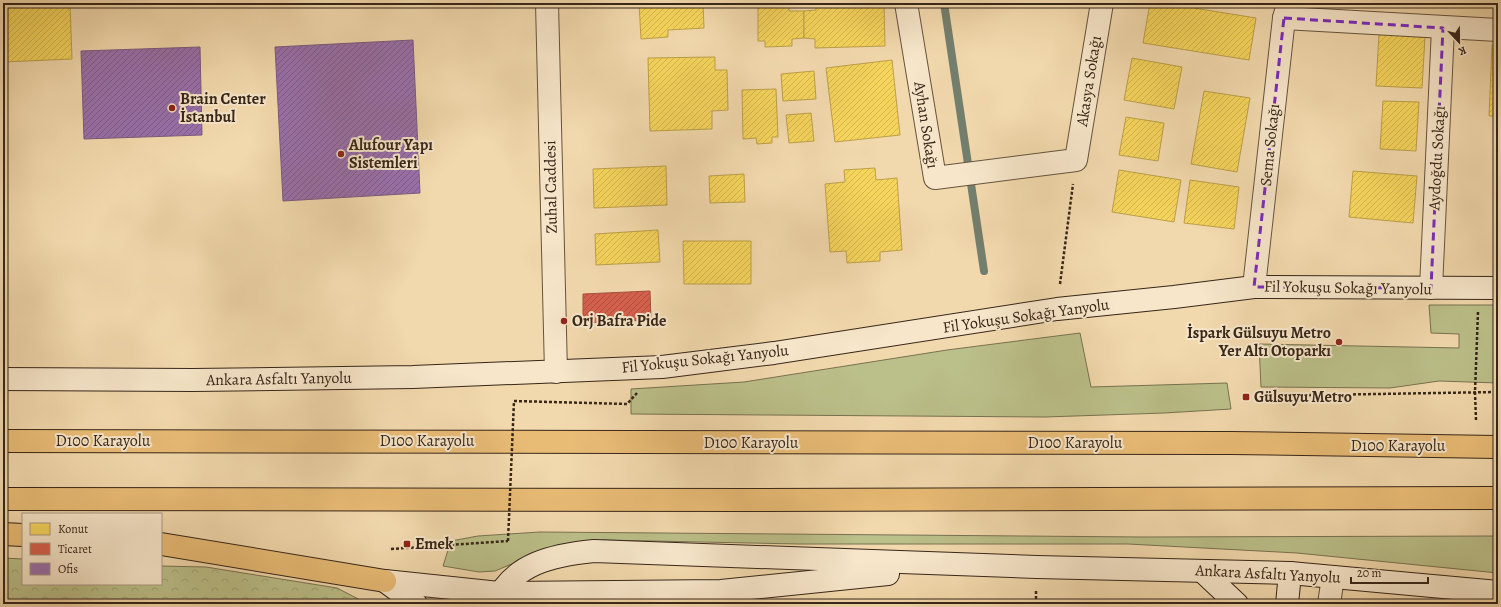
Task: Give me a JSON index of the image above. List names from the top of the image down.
{
  "streets": {
    "highway": ["D100 Karayolu"],
    "main road": [
      "Akasya Sokağı",
      "Ayhan Sokağı",
      "Sema Sokağı",
      "Aydoğdu Sokağı",
      "Zuhal Caddesi",
      "Fil Yokuşu Sokağı Yanyolu",
      "Ankara Asfaltı Yanyolu"
    ]
  },
  "crossings": [
    ["Akasya Sokağı", "Ayhan Sokağı"],
    ["Sema Sokağı", "Fil Yokuşu Sokağı Yanyolu"],
    ["Aydoğdu Sokağı", "Fil Yokuşu Sokağı Yanyolu"],
    ["Zuhal Caddesi", "Fil Yokuşu Sokağı Yanyolu"],
    ["Zuhal Caddesi", "Ankara Asfaltı Yanyolu"],
    ["Fil Yokuşu Sokağı Yanyolu", "Ankara Asfaltı Yanyolu"]
  ],
  "places": {
    "other": [
      "Brain Center İstanbul",
      "Alufour Yapı Sistemleri",
      "Orj Bafra Pide",
      "İspark Gülsuyu Metro Yer Altı Otoparkı"
    ],
    "transit": ["Gülsuyu Metro", "Emek"]
  },
  "legend": ["Konut", "Ticaret", "Ofis"],
  "scale_bar": "20 m",
  "north": "bottom"
}
